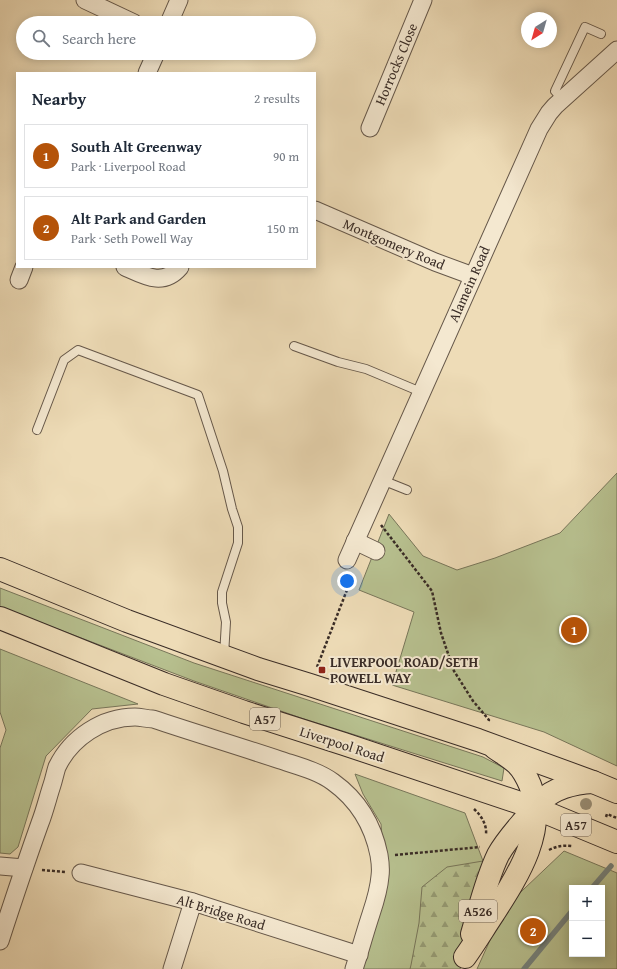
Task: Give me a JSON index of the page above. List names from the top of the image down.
{
  "streets": {
    "main road": ["A57", "Liverpool Road", "A526"],
    "street": [
      "Horrocks Close",
      "Montgomery Road",
      "Alamein Road",
      "Alt Bridge Road"
    ]
  },
  "crossings": [
    ["Montgomery Road", "Alamein Road"],
    ["Liverpool Road", "A526"]
  ],
  "places": {
    "transit": ["LIVERPOOL ROAD/SETH POWELL WAY"]
  },
  "north": "bottom left",
  "page": {
    "search": "Search here",
    "heading": ["Nearby", "2 results"],
    "list": [
      {
        "mark": "1",
        "name": "South Alt Greenway",
        "note": "Park · Liverpool Road",
        "value": "90 m"
      },
      {
        "mark": "2",
        "name": "Alt Park and Garden",
        "note": "Park · Seth Powell Way",
        "value": "150 m"
      }
    ],
    "pins": ["1", "2"],
    "map_buttons": ["+", "−"]
  }
}
